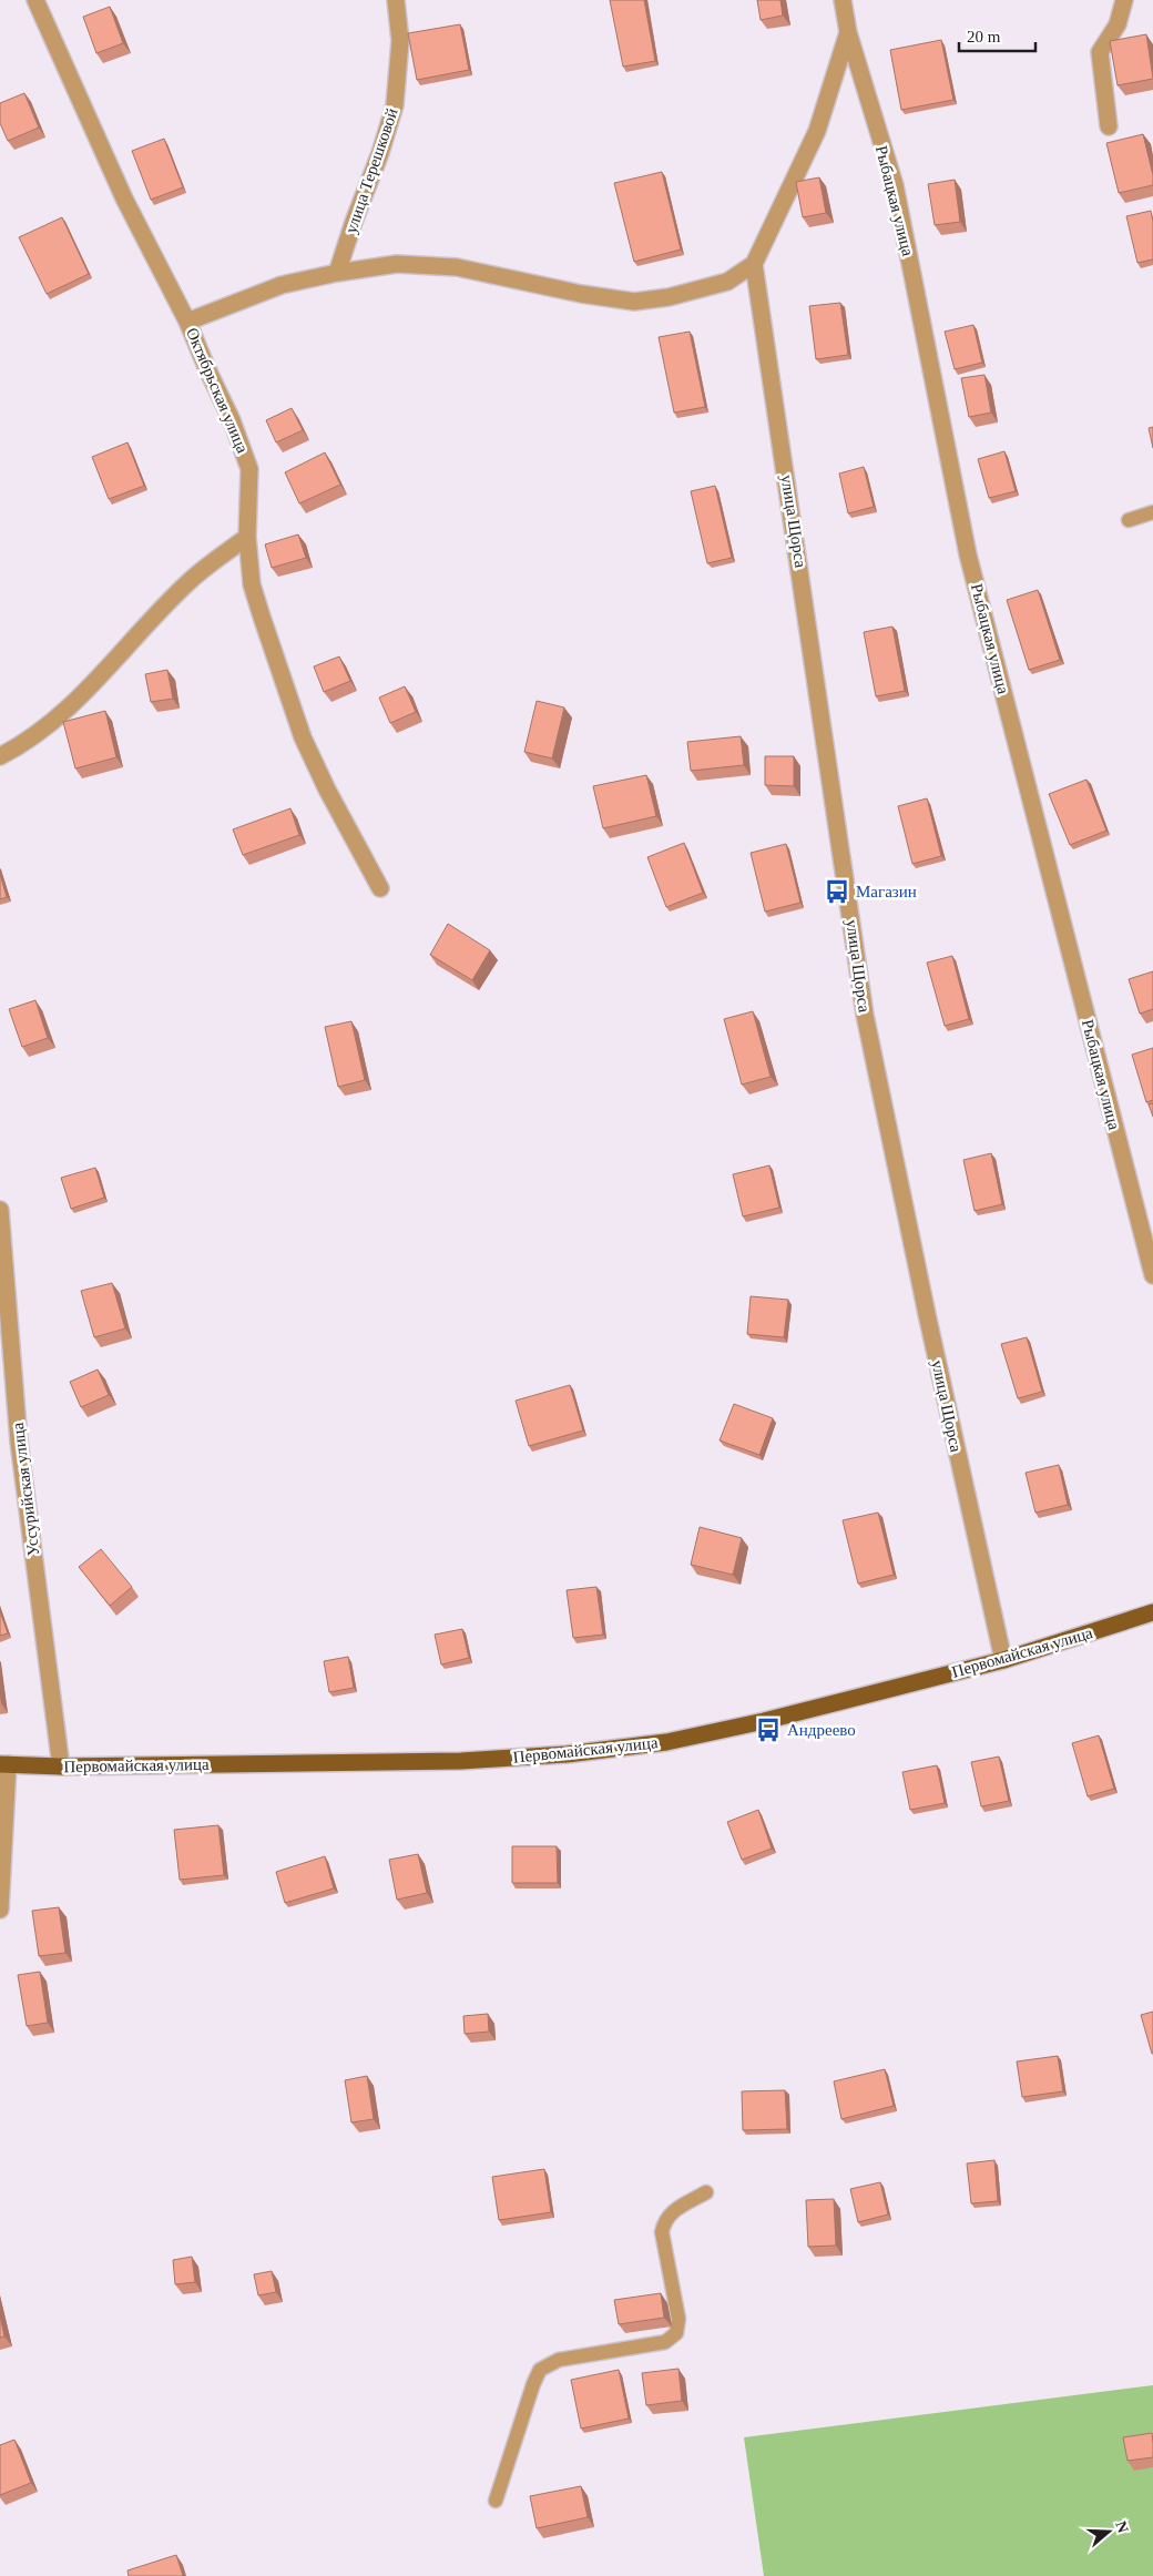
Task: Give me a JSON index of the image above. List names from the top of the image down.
{
  "streets": {
    "main road": ["Первомайская улица"],
    "street": [
      "улица Терешковой",
      "Рыбацкая улица",
      "Октябрьская улица",
      "улица Щорса",
      "Уссурийская улица"
    ]
  },
  "crossings": [
    ["улица Щорса", "Первомайская улица"],
    ["Уссурийская улица", "Первомайская улица"]
  ],
  "places": {
    "bus stop": ["Магазин", "Андреево"]
  },
  "scale_bar": "20 m",
  "north": "right"
}
